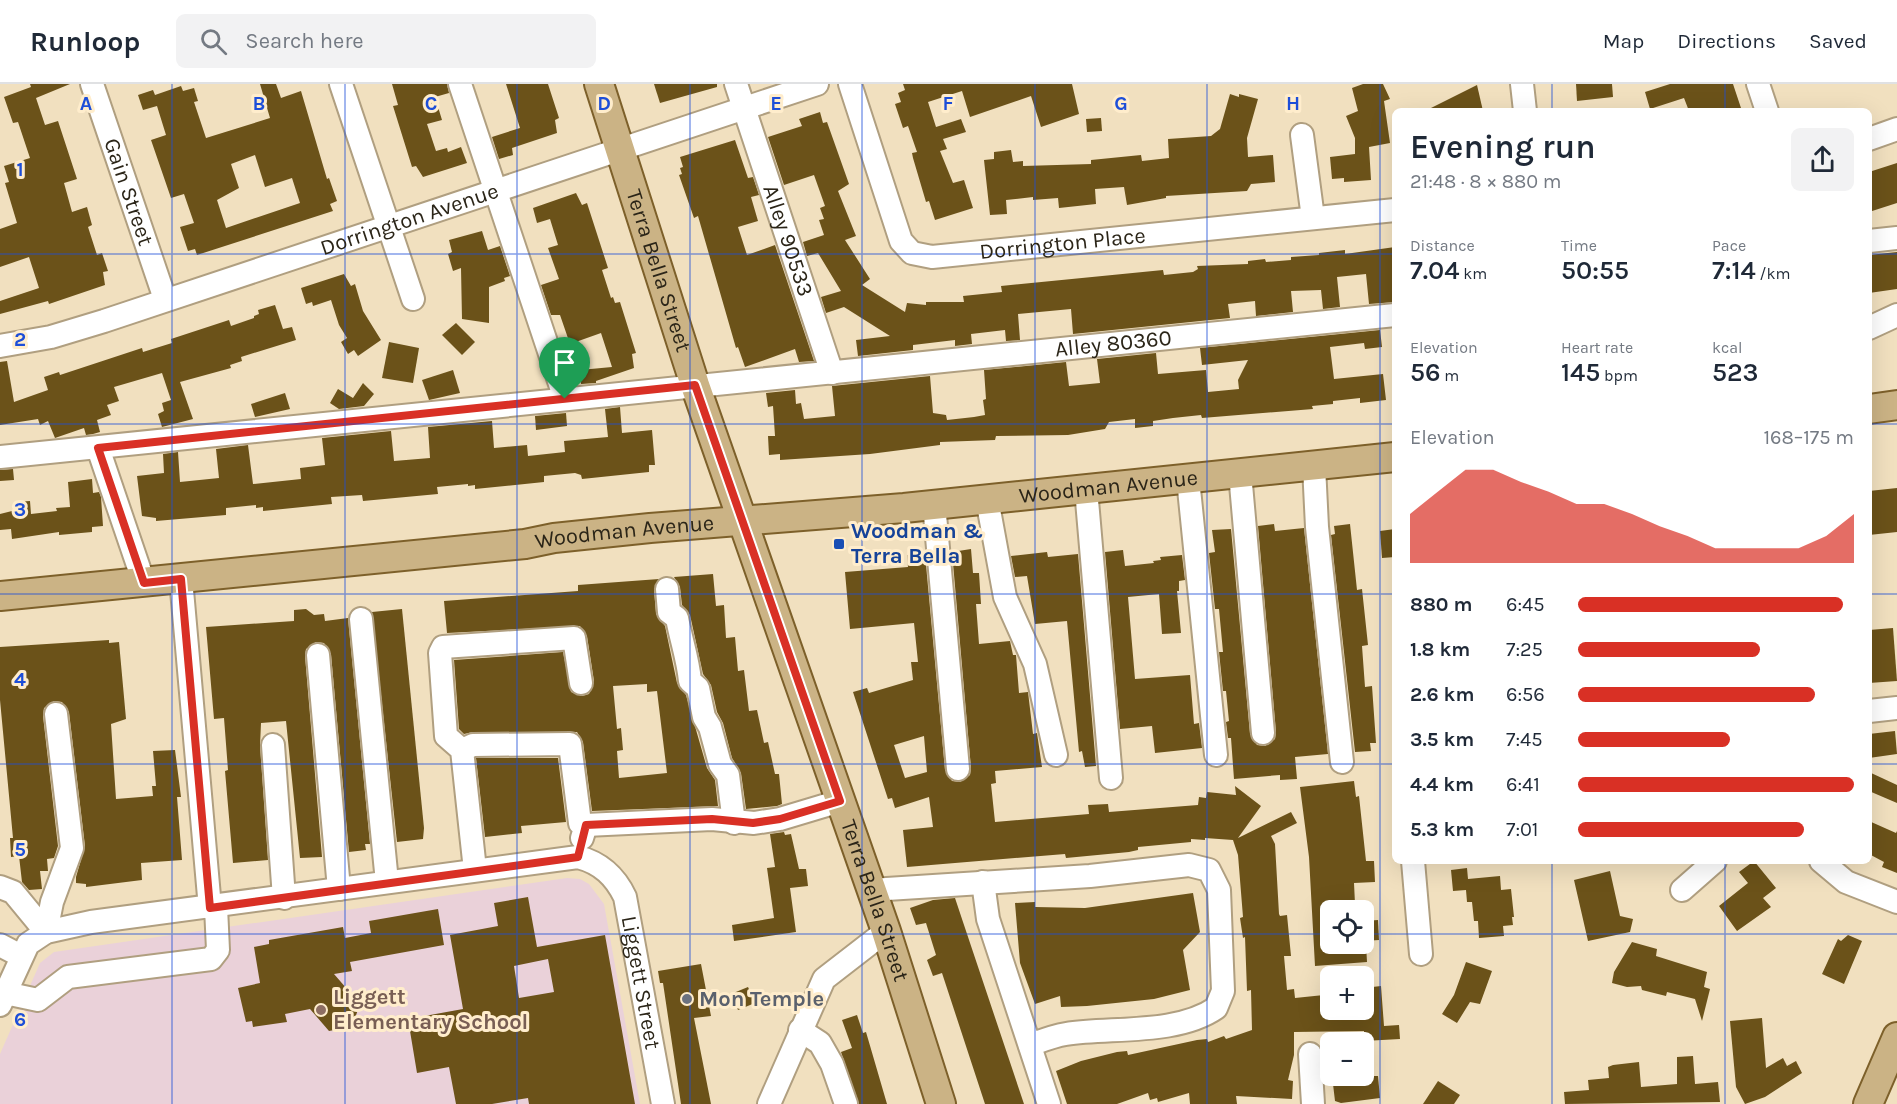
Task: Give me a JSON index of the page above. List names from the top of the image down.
{
  "streets": {
    "main road": ["Terra Bella Street", "Woodman Avenue"],
    "street": [
      "Gain Street",
      "Dorrington Avenue",
      "Alley 90533",
      "Dorrington Place",
      "Alley 80360",
      "Liggett Street"
    ]
  },
  "crossings": [
    ["Gain Street", "Dorrington Avenue"],
    ["Dorrington Avenue", "Alley 90533"],
    ["Dorrington Avenue", "Terra Bella Street"],
    ["Alley 90533", "Alley 80360"],
    ["Terra Bella Street", "Alley 80360"],
    ["Terra Bella Street", "Woodman Avenue"]
  ],
  "places": {
    "transit": ["Woodman & Terra Bella"],
    "other": ["Mon Temple", "Liggett Elementary School"]
  },
  "page": {
    "header": "Runloop",
    "search": "Search here",
    "nav": ["Map", "Directions", "Saved"],
    "heading": ["Evening run", "21:48 · 8 × 880 m"],
    "stats": [
      ["Distance", "7.04 km"],
      ["Time", "50:55"],
      ["Pace", "7:14 /km"],
      ["Elevation", "56 m"],
      ["Heart rate", "145 bpm"],
      ["kcal", "523"]
    ],
    "chart": ["Elevation", "168–175 m"],
    "list": [
      {
        "name": "880 m",
        "note": "6:45"
      },
      {
        "name": "1.8 km",
        "note": "7:25"
      },
      {
        "name": "2.6 km",
        "note": "6:56"
      },
      {
        "name": "3.5 km",
        "note": "7:45"
      },
      {
        "name": "4.4 km",
        "note": "6:41"
      },
      {
        "name": "5.3 km",
        "note": "7:01"
      }
    ],
    "map_buttons": ["+", "−"]
  },
  "grid": {
    "columns": [
      "A",
      "B",
      "C",
      "D",
      "E",
      "F",
      "G",
      "H"
    ],
    "rows": [
      "1",
      "2",
      "3",
      "4",
      "5",
      "6"
    ]
  }
}
